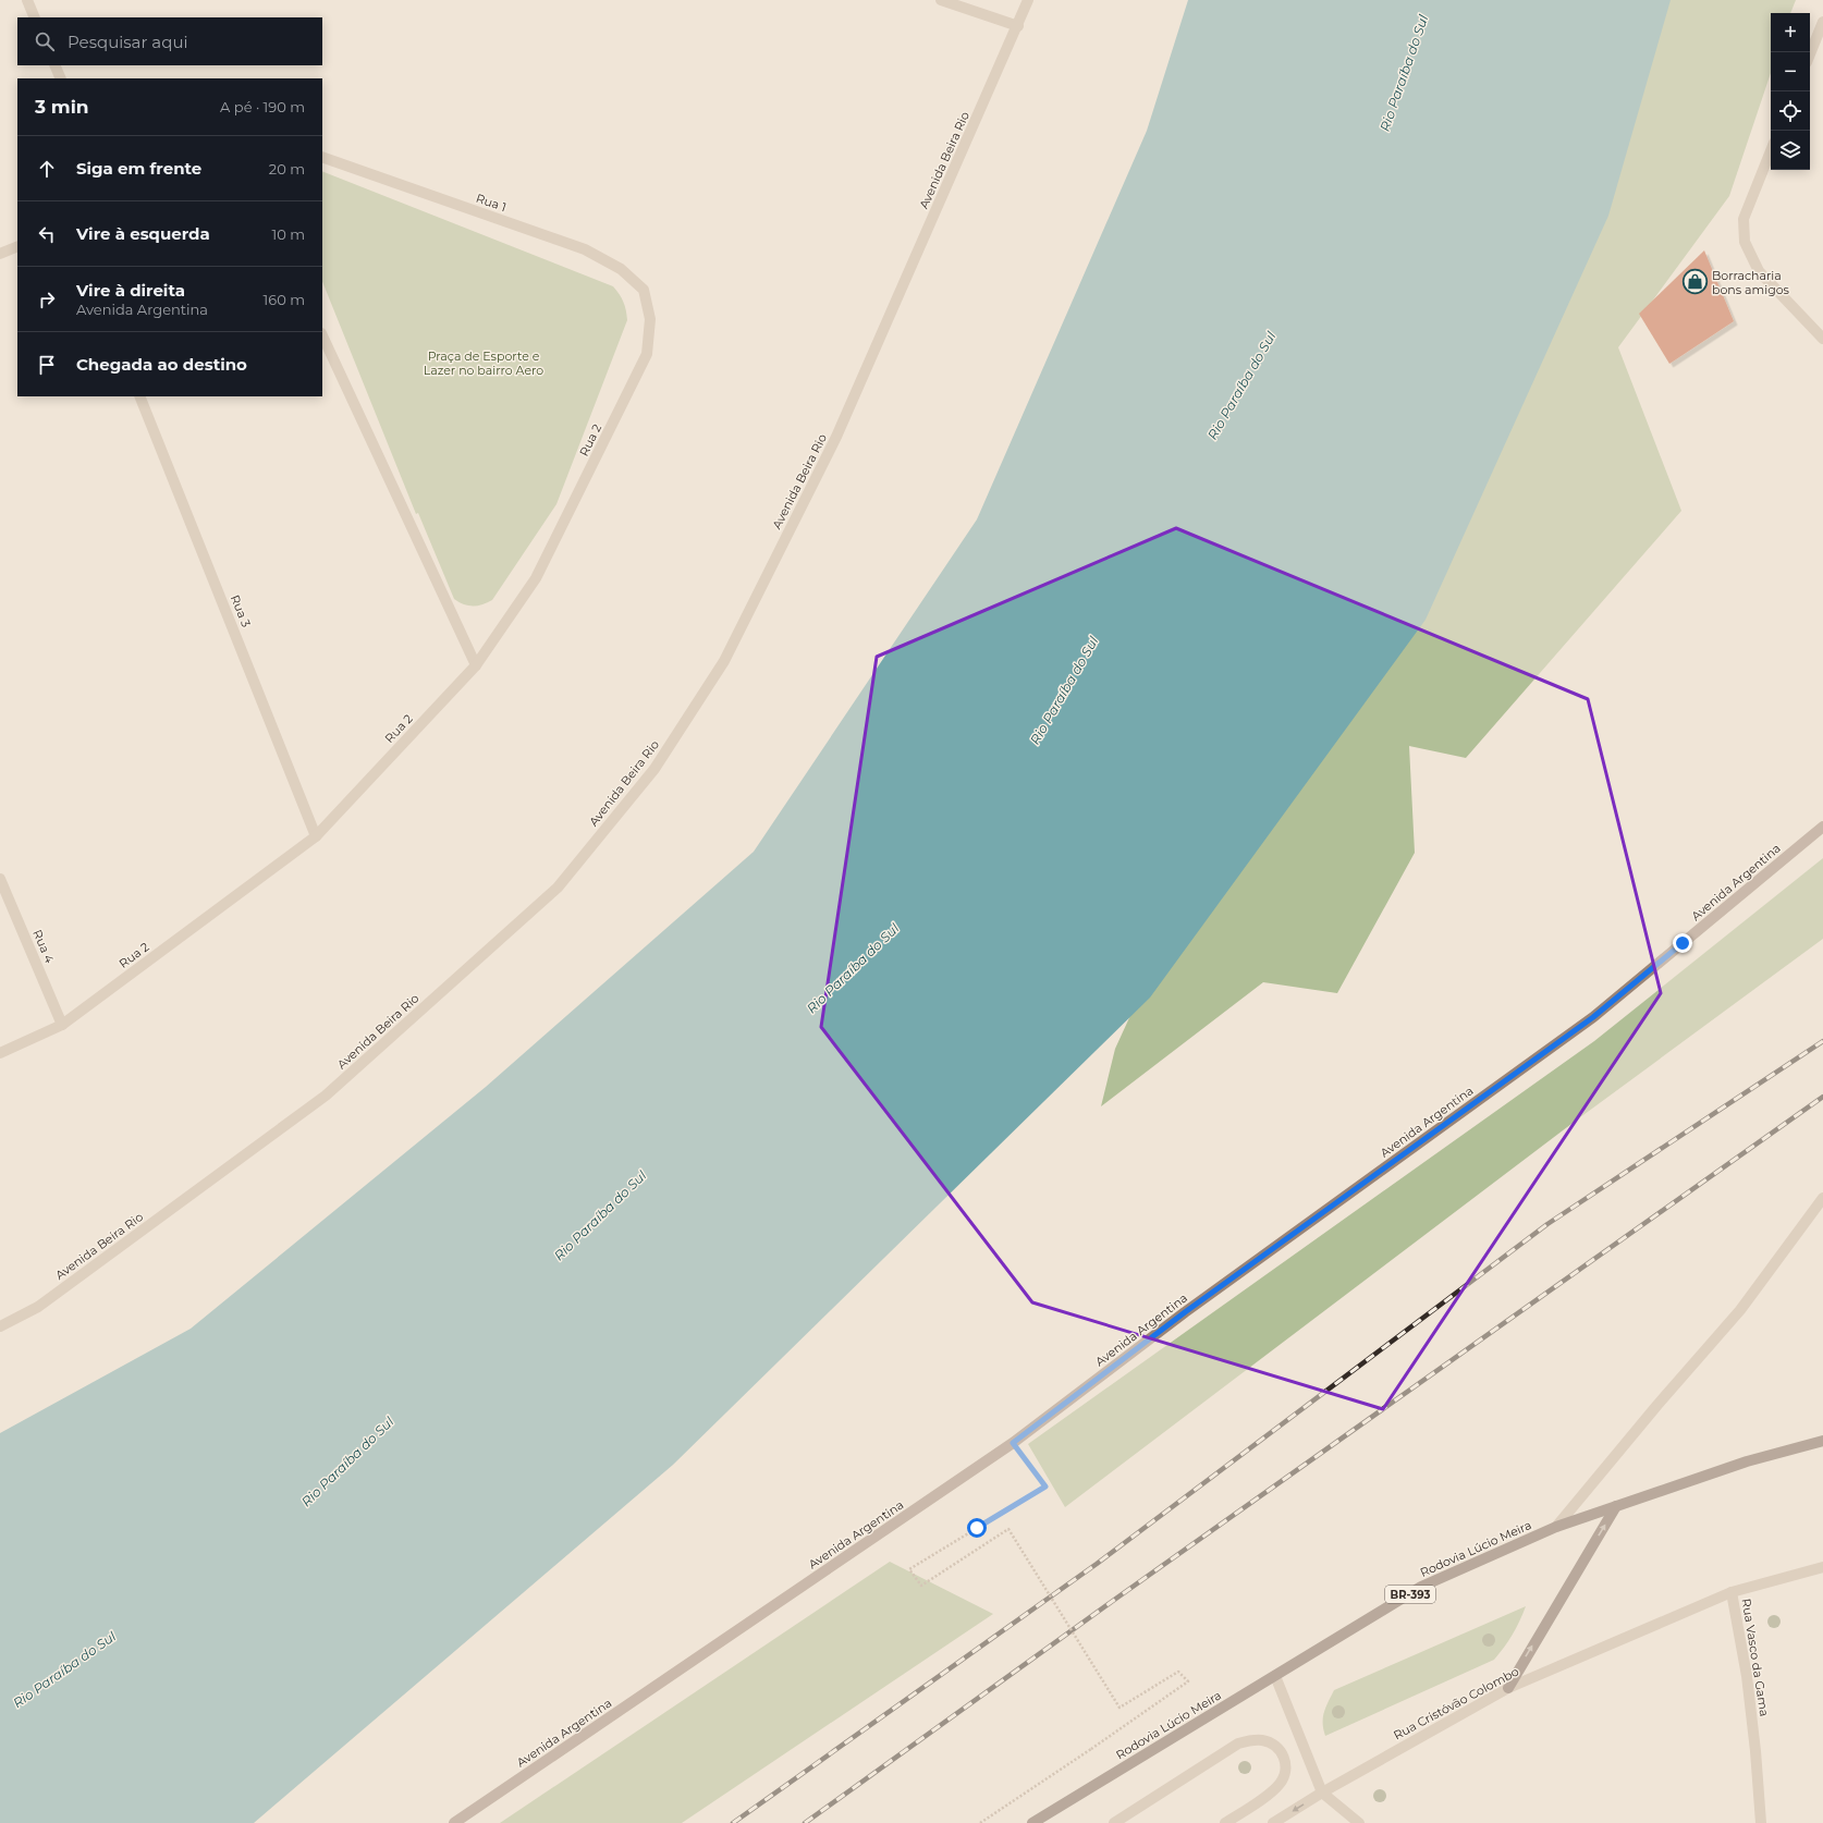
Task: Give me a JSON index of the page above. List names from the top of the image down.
{
  "streets": {
    "main road": ["Rodovia Lúcio Meira", "BR-393"],
    "street": [
      "Avenida Beira Rio",
      "Rua 1",
      "Rua 2",
      "Rua 3",
      "Avenida Argentina",
      "Rua 4",
      "Rua Vasco da Gama",
      "Rua Cristóvão Colombo"
    ]
  },
  "crossings": [
    ["Rua 1", "Rua 2"],
    ["Rua 2", "Rua 3"],
    ["Rua 2", "Rua 4"],
    ["Rua Vasco da Gama", "Rua Cristóvão Colombo"]
  ],
  "water": ["Rio Paraíba do Sul"],
  "parks": ["Praça de Esporte e Lazer no bairro Aero"],
  "places": {
    "shop": ["Borracharia bons amigos"]
  },
  "page": {
    "map_buttons": ["+", "−"],
    "search": "Pesquisar aqui",
    "heading": ["3 min", "A pé · 190 m"],
    "list": [
      ["Siga em frente", "20 m"],
      ["Vire à esquerda", "10 m"],
      ["Vire à direita", "Avenida Argentina", "160 m"],
      "Chegada ao destino"
    ]
  }
}
